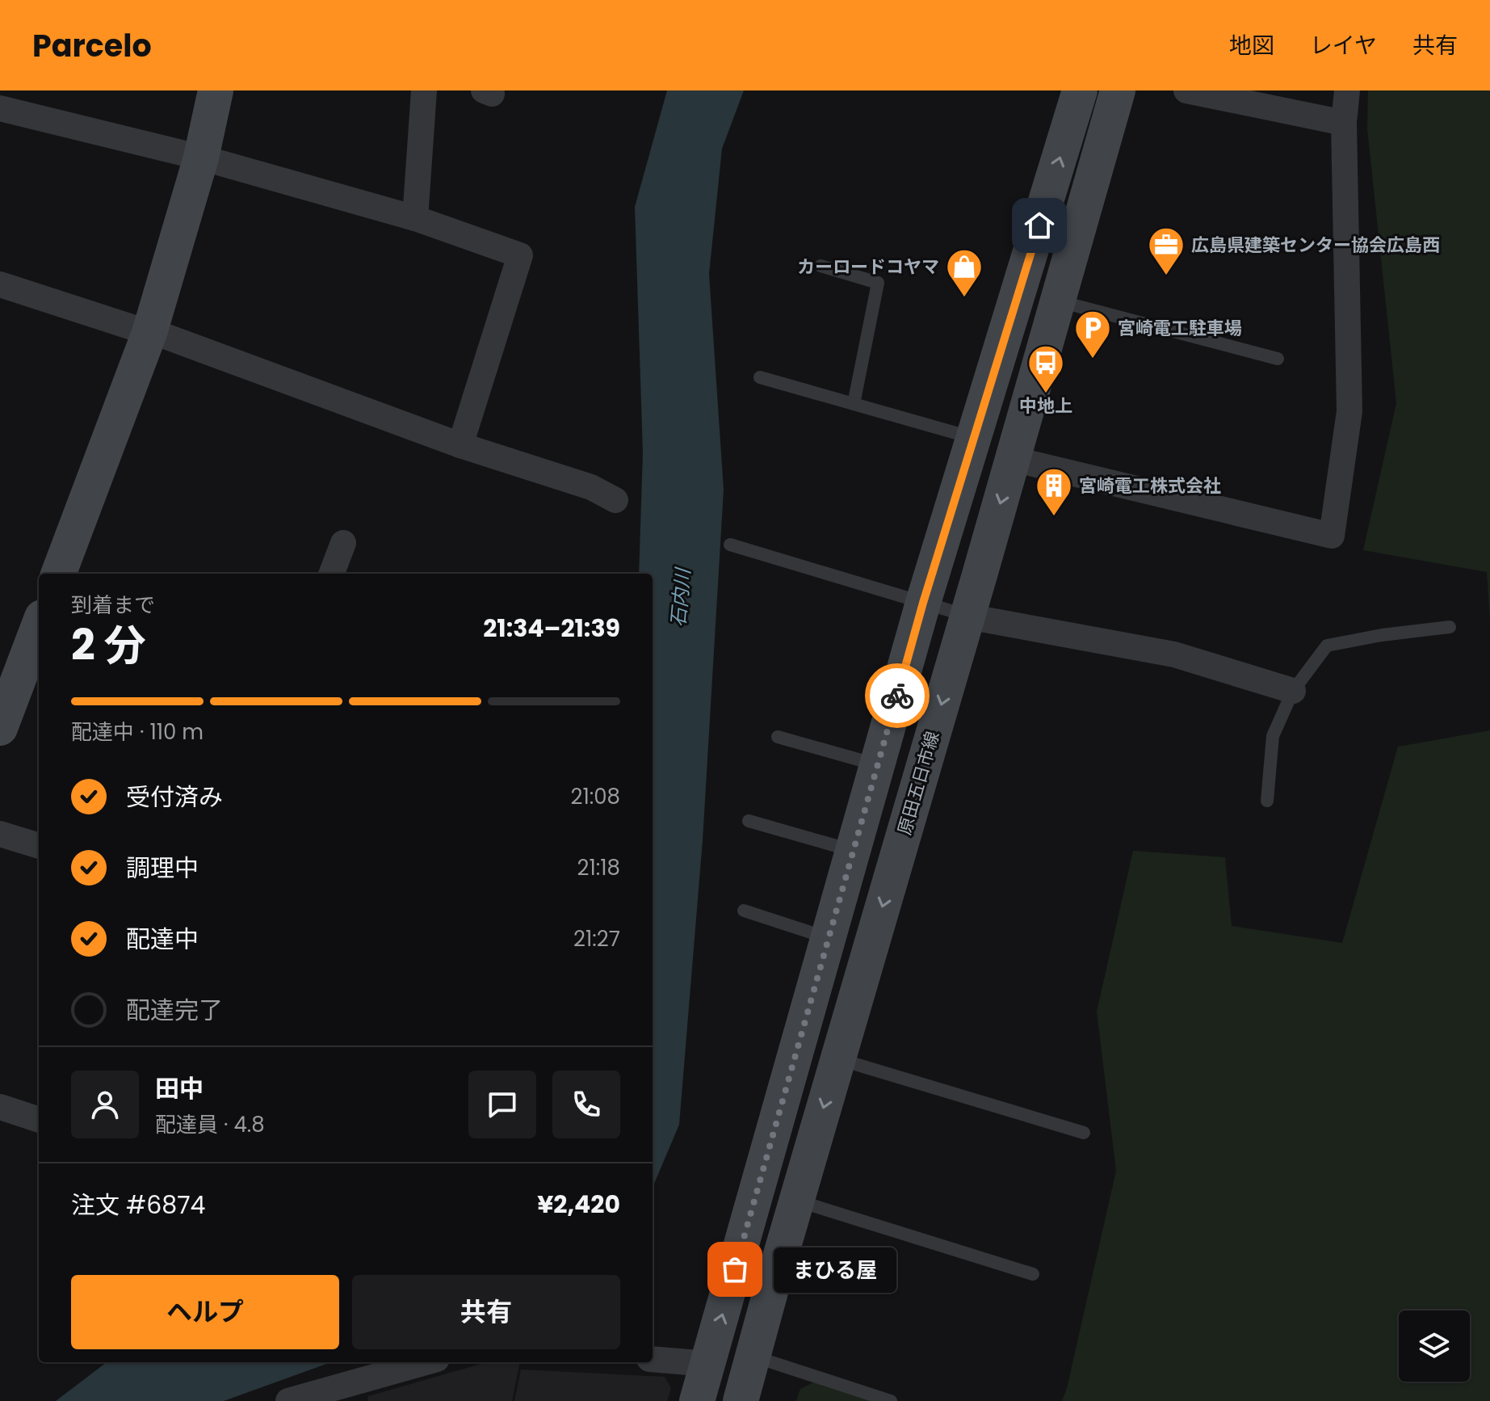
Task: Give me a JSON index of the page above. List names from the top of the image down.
{
  "streets": {
    "main road": ["原田五日市線"]
  },
  "water": ["石内川"],
  "places": {
    "office": ["広島県建築センター協会広島西"],
    "shop": ["カーロードコヤマ"],
    "parking": ["宮崎電工駐車場"],
    "bus stop": ["中地上"],
    "building": ["宮崎電工株式会社"],
    "other": ["まひる屋"]
  },
  "page": {
    "header": "Parcelo",
    "nav": ["地図", "レイヤ", "共有"],
    "heading": ["2 分", "到着まで", "21:34–21:39"],
    "panel": [
      "田中",
      "配達員 · 4.8",
      "注文 #6874",
      "¥2,420"
    ],
    "bar": "配達中 · 110 m",
    "list": [
      ["受付済み", "21:08"],
      ["調理中", "21:18"],
      ["配達中", "21:27"],
      "配達完了"
    ],
    "bubble": "まひる屋",
    "buttons": ["ヘルプ", "共有"]
  }
}
